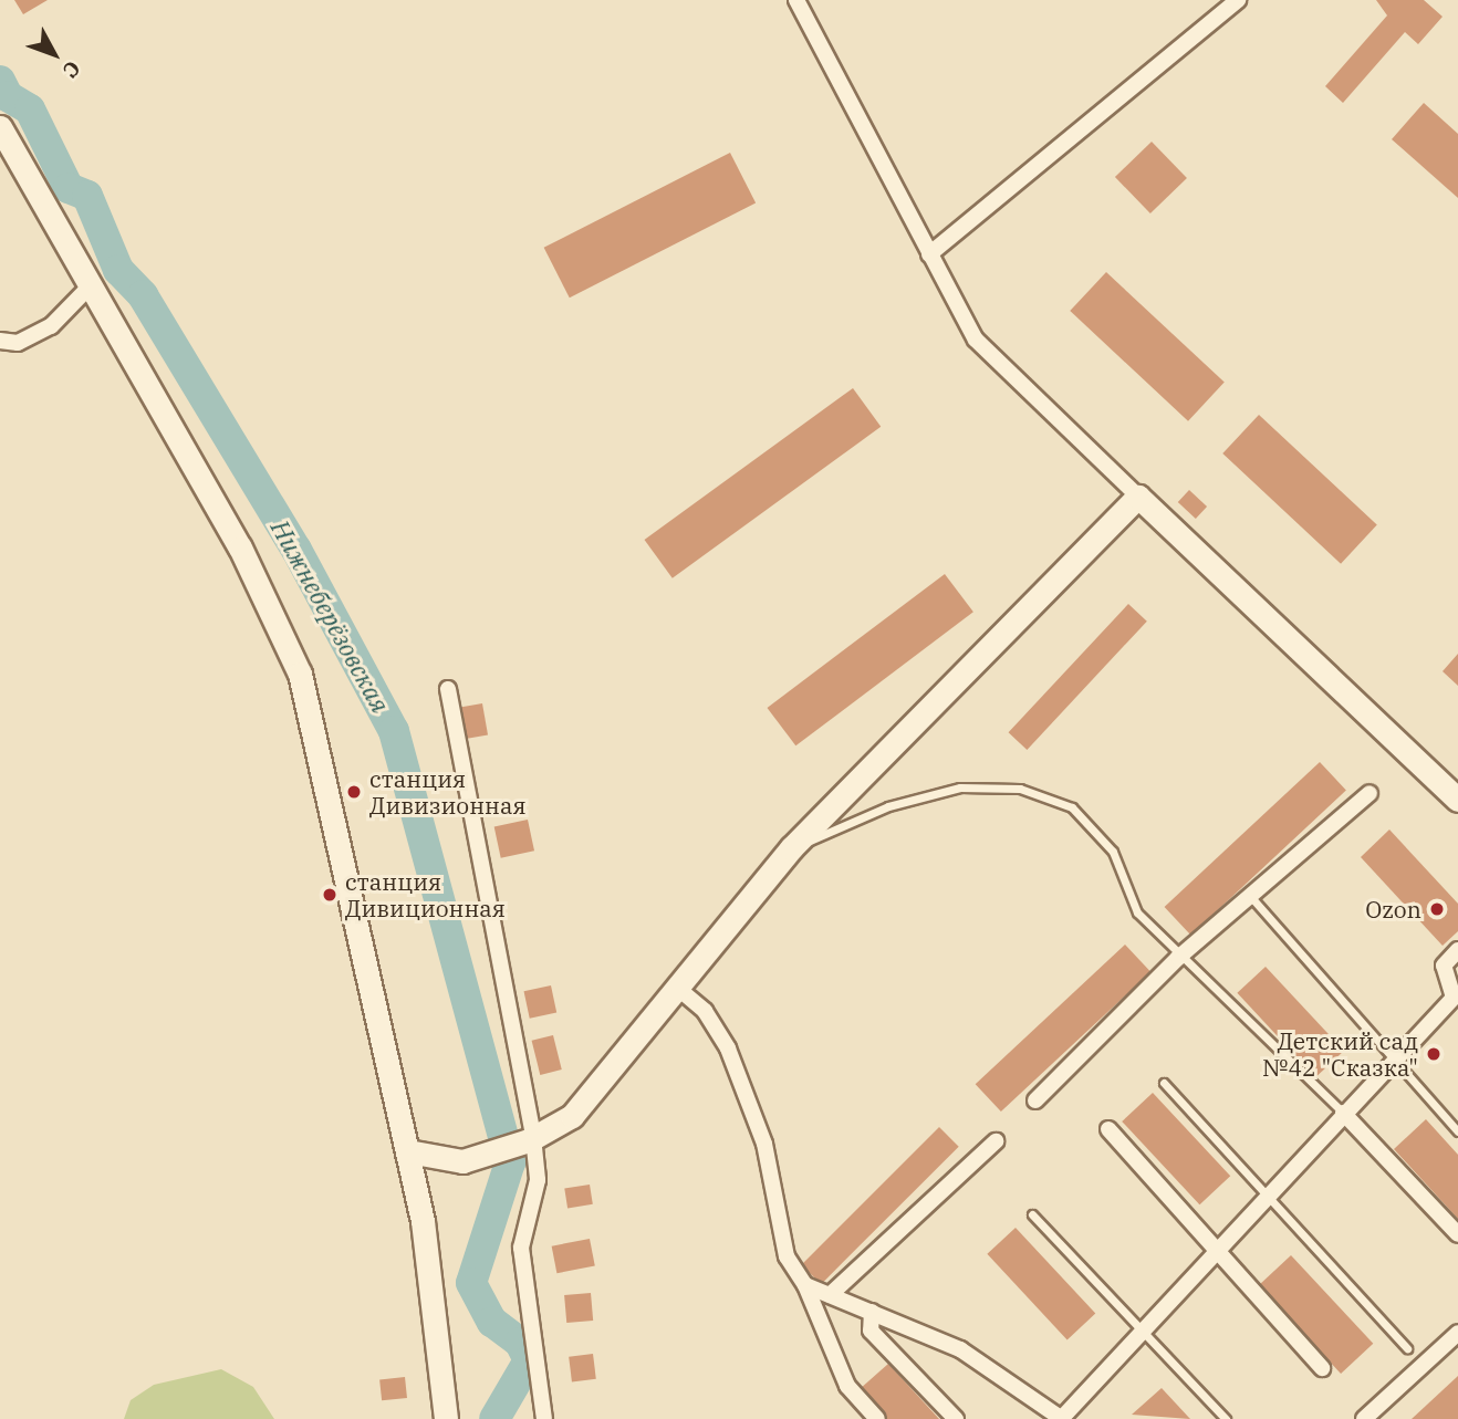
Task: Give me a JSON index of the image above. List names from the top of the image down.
{
  "water": ["Нижнеберёзовская"],
  "places": [
    "станция Дивизионная",
    "станция Дивиционная",
    "Ozon",
    "Детский сад №42 \"Сказка\""
  ],
  "north": "bottom right"
}
